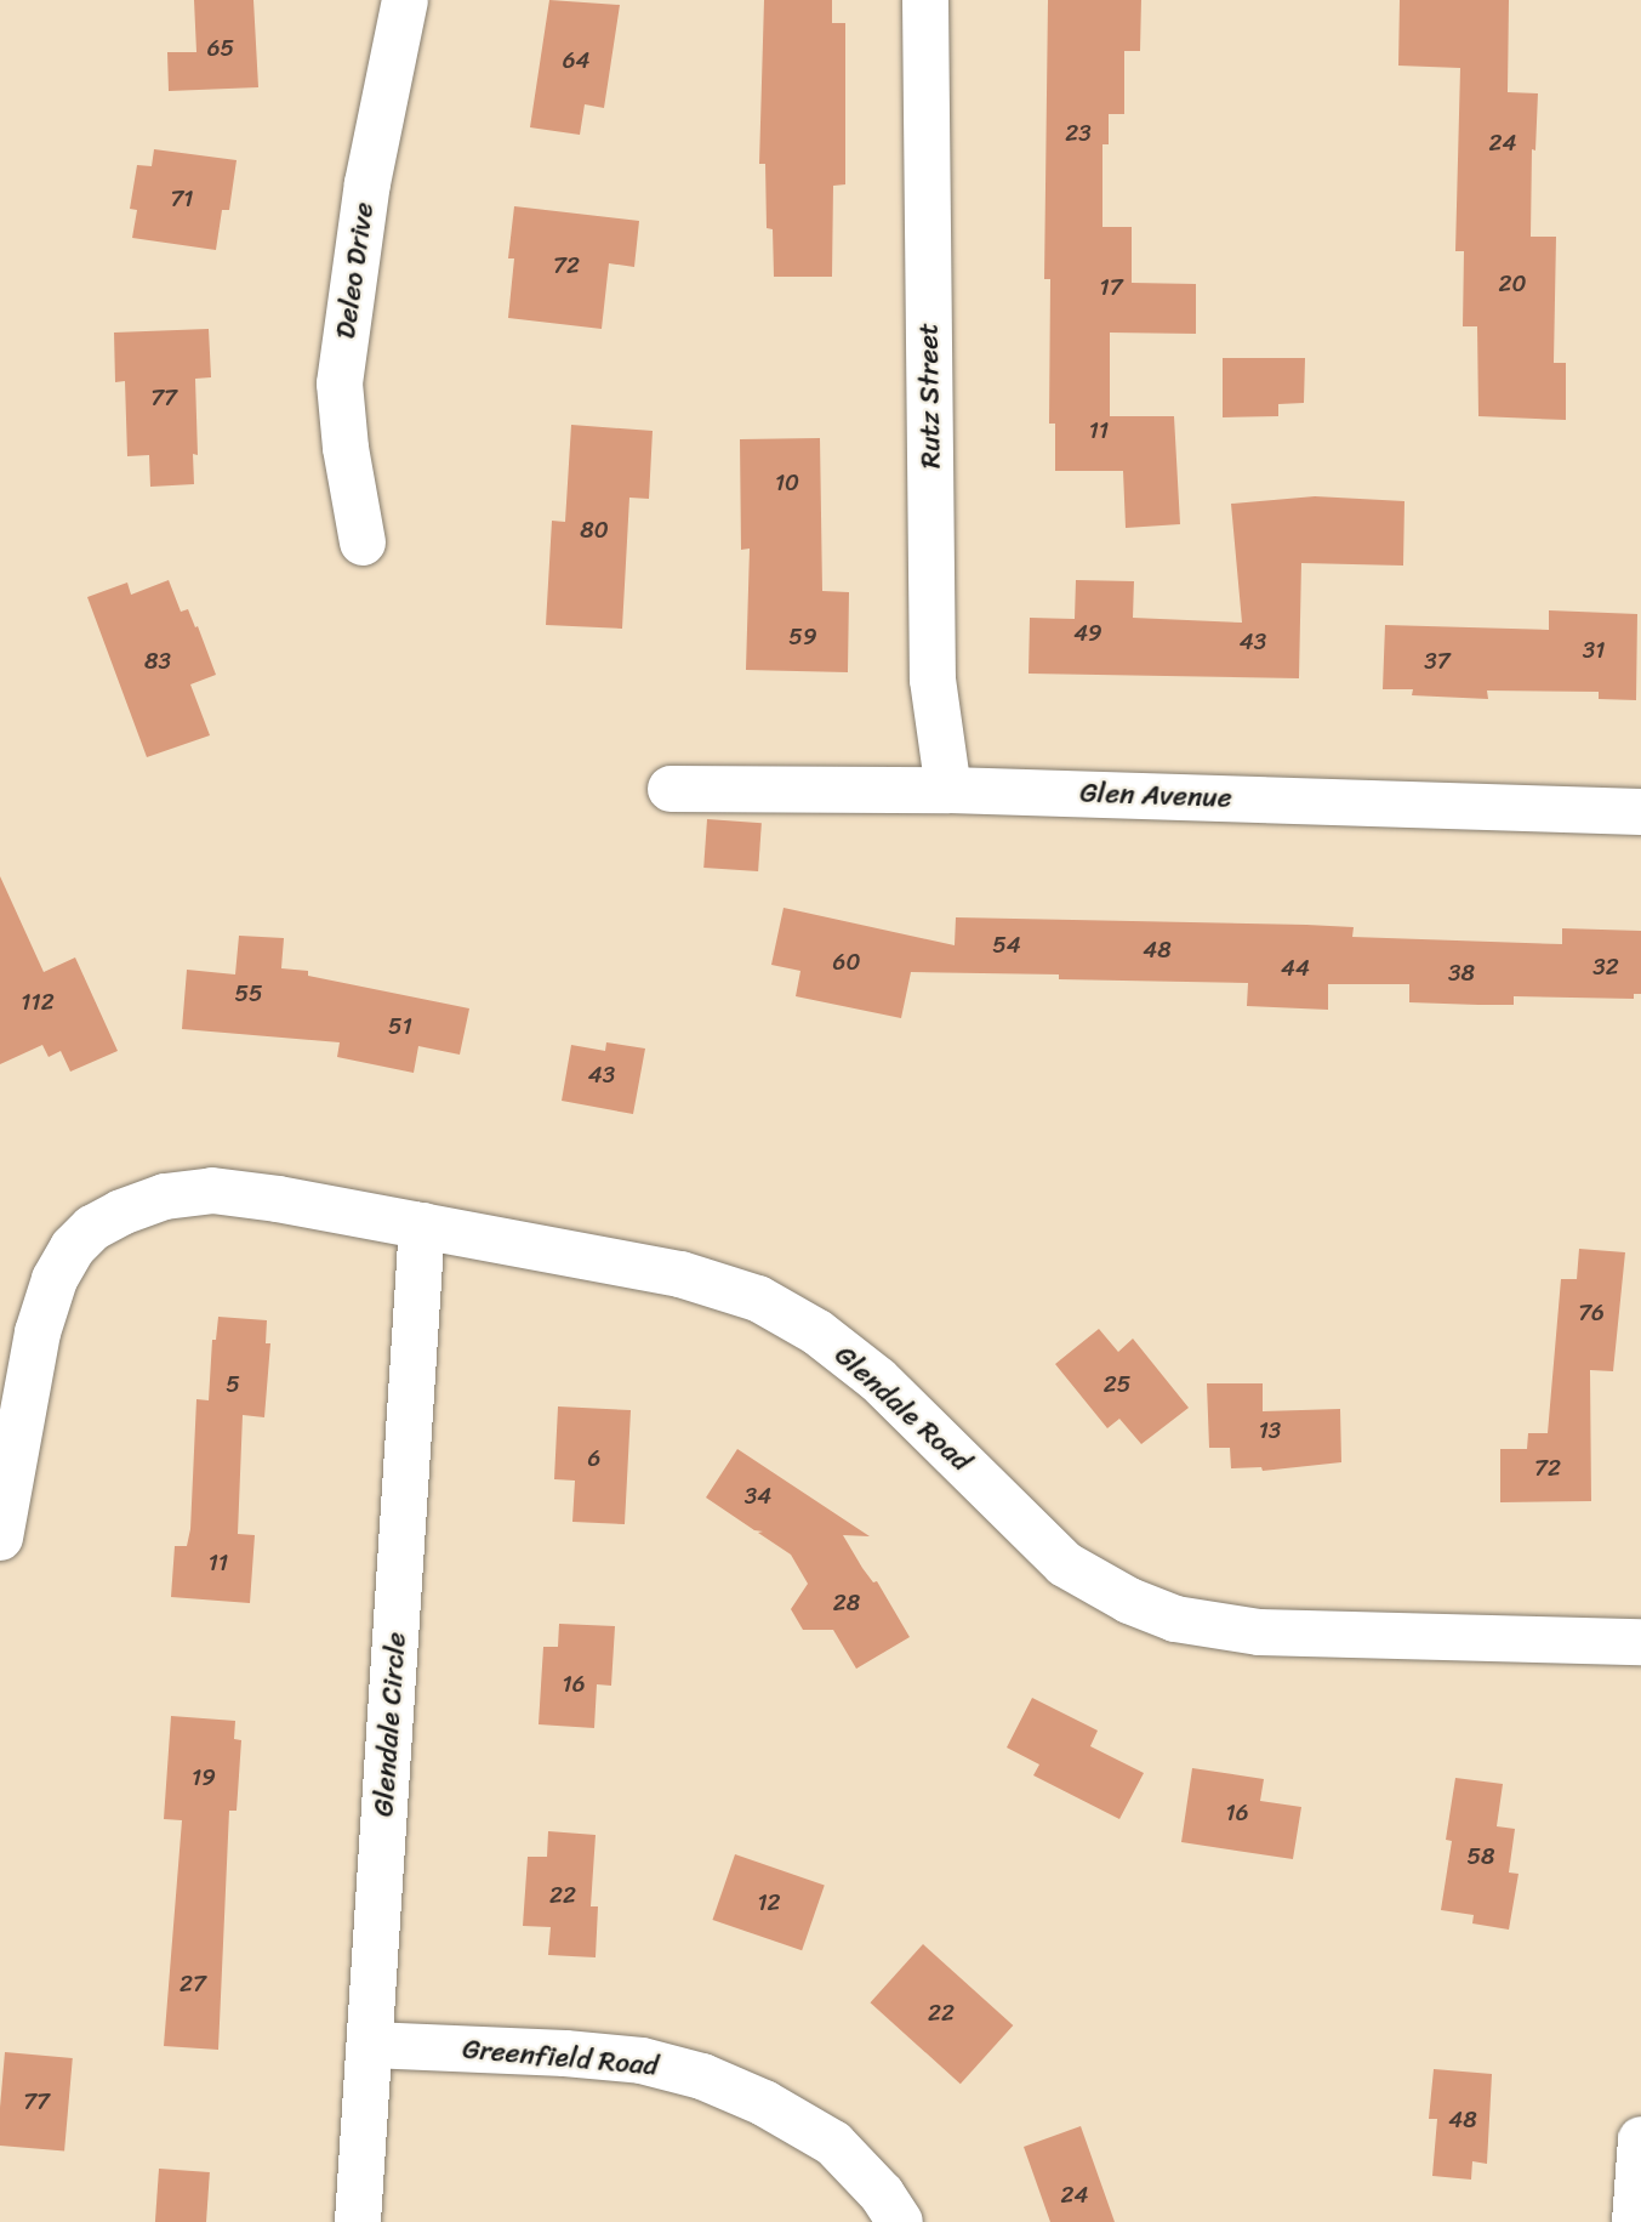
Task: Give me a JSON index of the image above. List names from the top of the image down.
{
  "streets": {
    "street": [
      "Deleo Drive",
      "Rutz Street",
      "Glen Avenue",
      "Glendale Road",
      "Glendale Circle",
      "Greenfield Road"
    ]
  },
  "crossings": [
    ["Rutz Street", "Glen Avenue"],
    ["Glendale Road", "Glendale Circle"],
    ["Glendale Circle", "Greenfield Road"]
  ],
  "house_numbers": [
    "65",
    "64",
    "23",
    "24",
    "71",
    "72",
    "20",
    "17",
    "77",
    "11",
    "10",
    "80",
    "49",
    "59",
    "43",
    "31",
    "83",
    "37",
    "54",
    "48",
    "60",
    "32",
    "44",
    "38",
    "55",
    "112",
    "51",
    "43",
    "76",
    "5",
    "25",
    "13",
    "6",
    "72",
    "34",
    "11",
    "28",
    "16",
    "19",
    "16",
    "58",
    "22",
    "12",
    "27",
    "22",
    "77",
    "48",
    "24"
  ]
}
